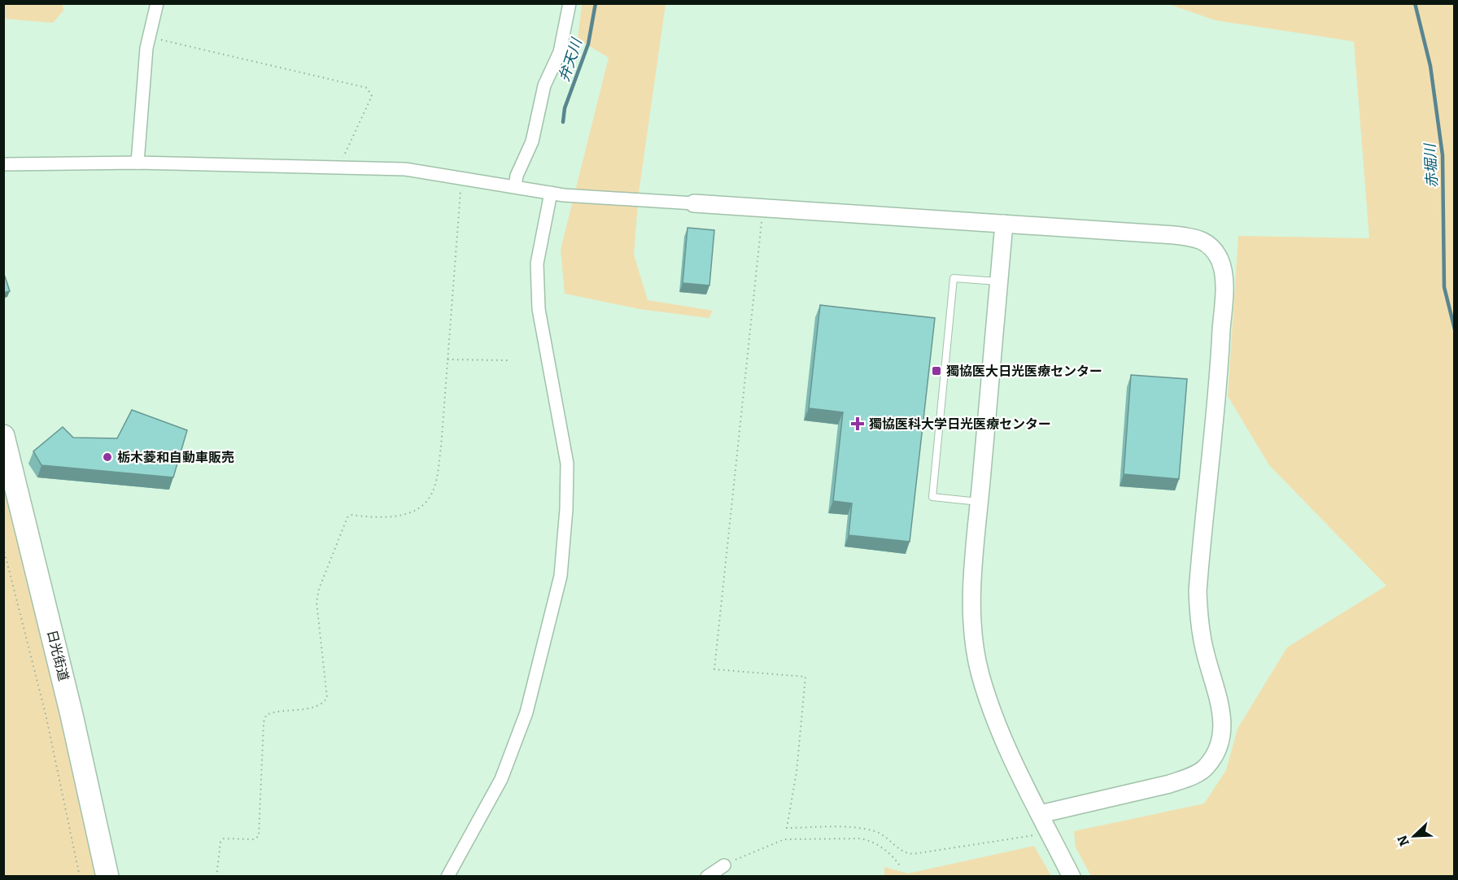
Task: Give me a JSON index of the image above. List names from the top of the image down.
{
  "streets": {
    "highway": ["日光街道"]
  },
  "water": ["弁天川", "赤堀川"],
  "places": {
    "transit": ["獨協医大日光医療センター"],
    "health": ["獨協医科大学日光医療センター"],
    "other": ["栃木菱和自動車販売"]
  },
  "north": "bottom left"
}
